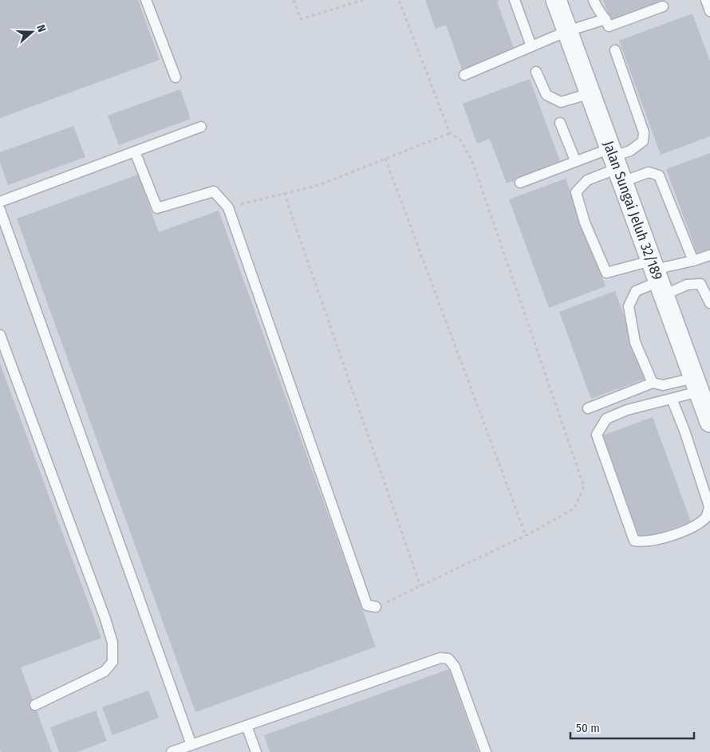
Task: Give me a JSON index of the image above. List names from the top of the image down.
{
  "streets": {
    "street": ["Jalan Sungai Jeluh 32/189"]
  },
  "scale_bar": "50 m",
  "north": "right"
}
